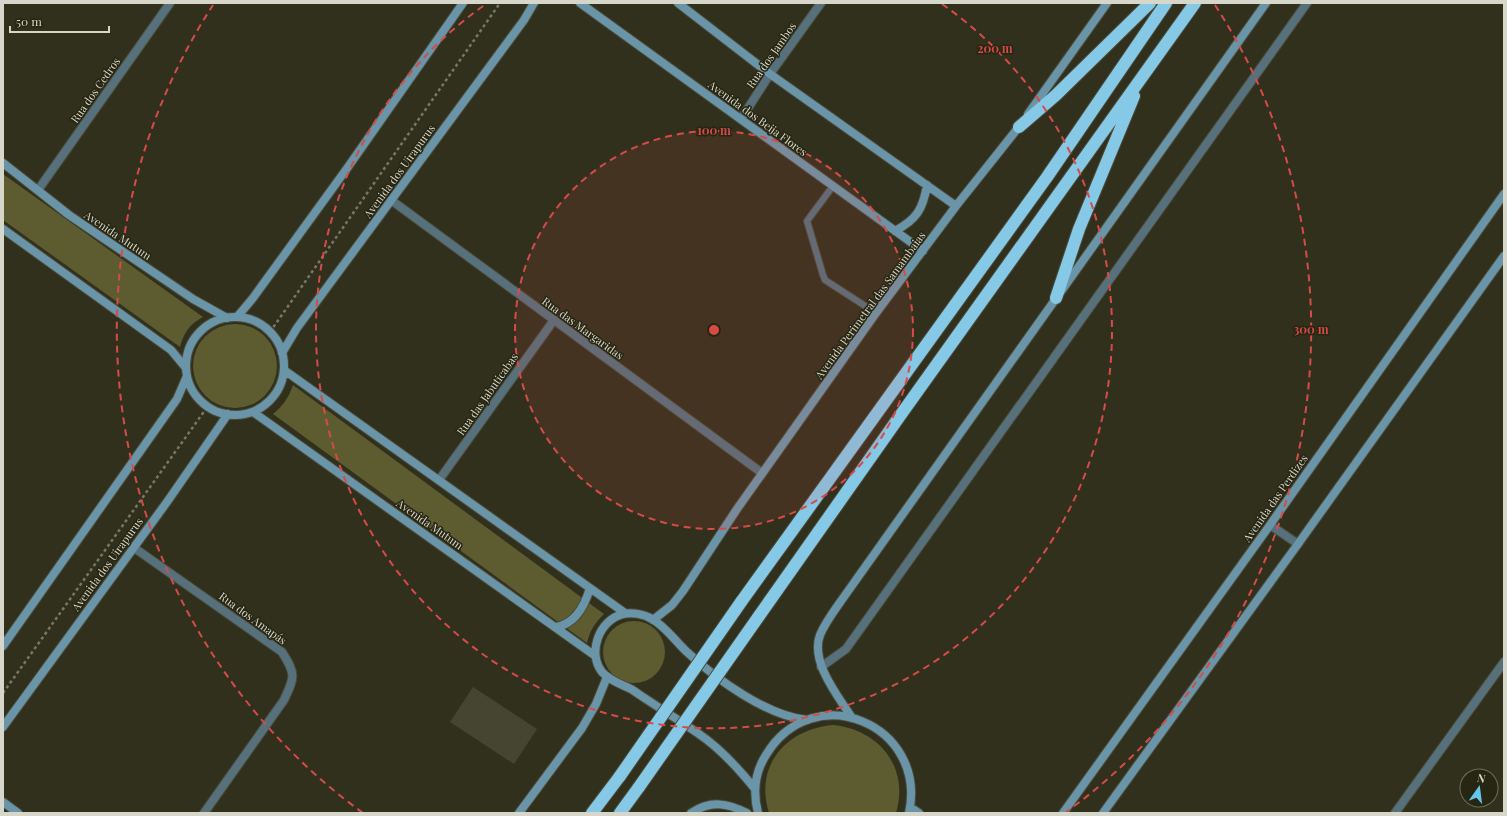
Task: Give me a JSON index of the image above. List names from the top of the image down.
{
  "streets": {
    "street": [
      "Rua dos Jambos",
      "Rua dos Cedros",
      "Avenida dos Beija Flores",
      "Avenida dos Uirapurus",
      "Avenida Mutum",
      "Avenida Perimetral das Samambaias",
      "Rua das Margaridas",
      "Rua das Jabuticabas",
      "Avenida das Perdizes",
      "Rua dos Amapás"
    ]
  },
  "crossings": [
    ["Rua dos Jambos", "Avenida dos Beija Flores"],
    ["Rua dos Cedros", "Avenida Mutum"],
    ["Avenida dos Beija Flores", "Avenida Perimetral das Samambaias"],
    ["Avenida dos Uirapurus", "Avenida Mutum"],
    ["Avenida dos Uirapurus", "Rua das Margaridas"],
    ["Avenida dos Uirapurus", "Rua dos Amapás"],
    ["Avenida Perimetral das Samambaias", "Rua das Margaridas"],
    ["Rua das Margaridas", "Rua das Jabuticabas"]
  ],
  "scale_bar": "50 m",
  "north": "top",
  "rings": ["200 m", "100 m", "300 m"]
}
